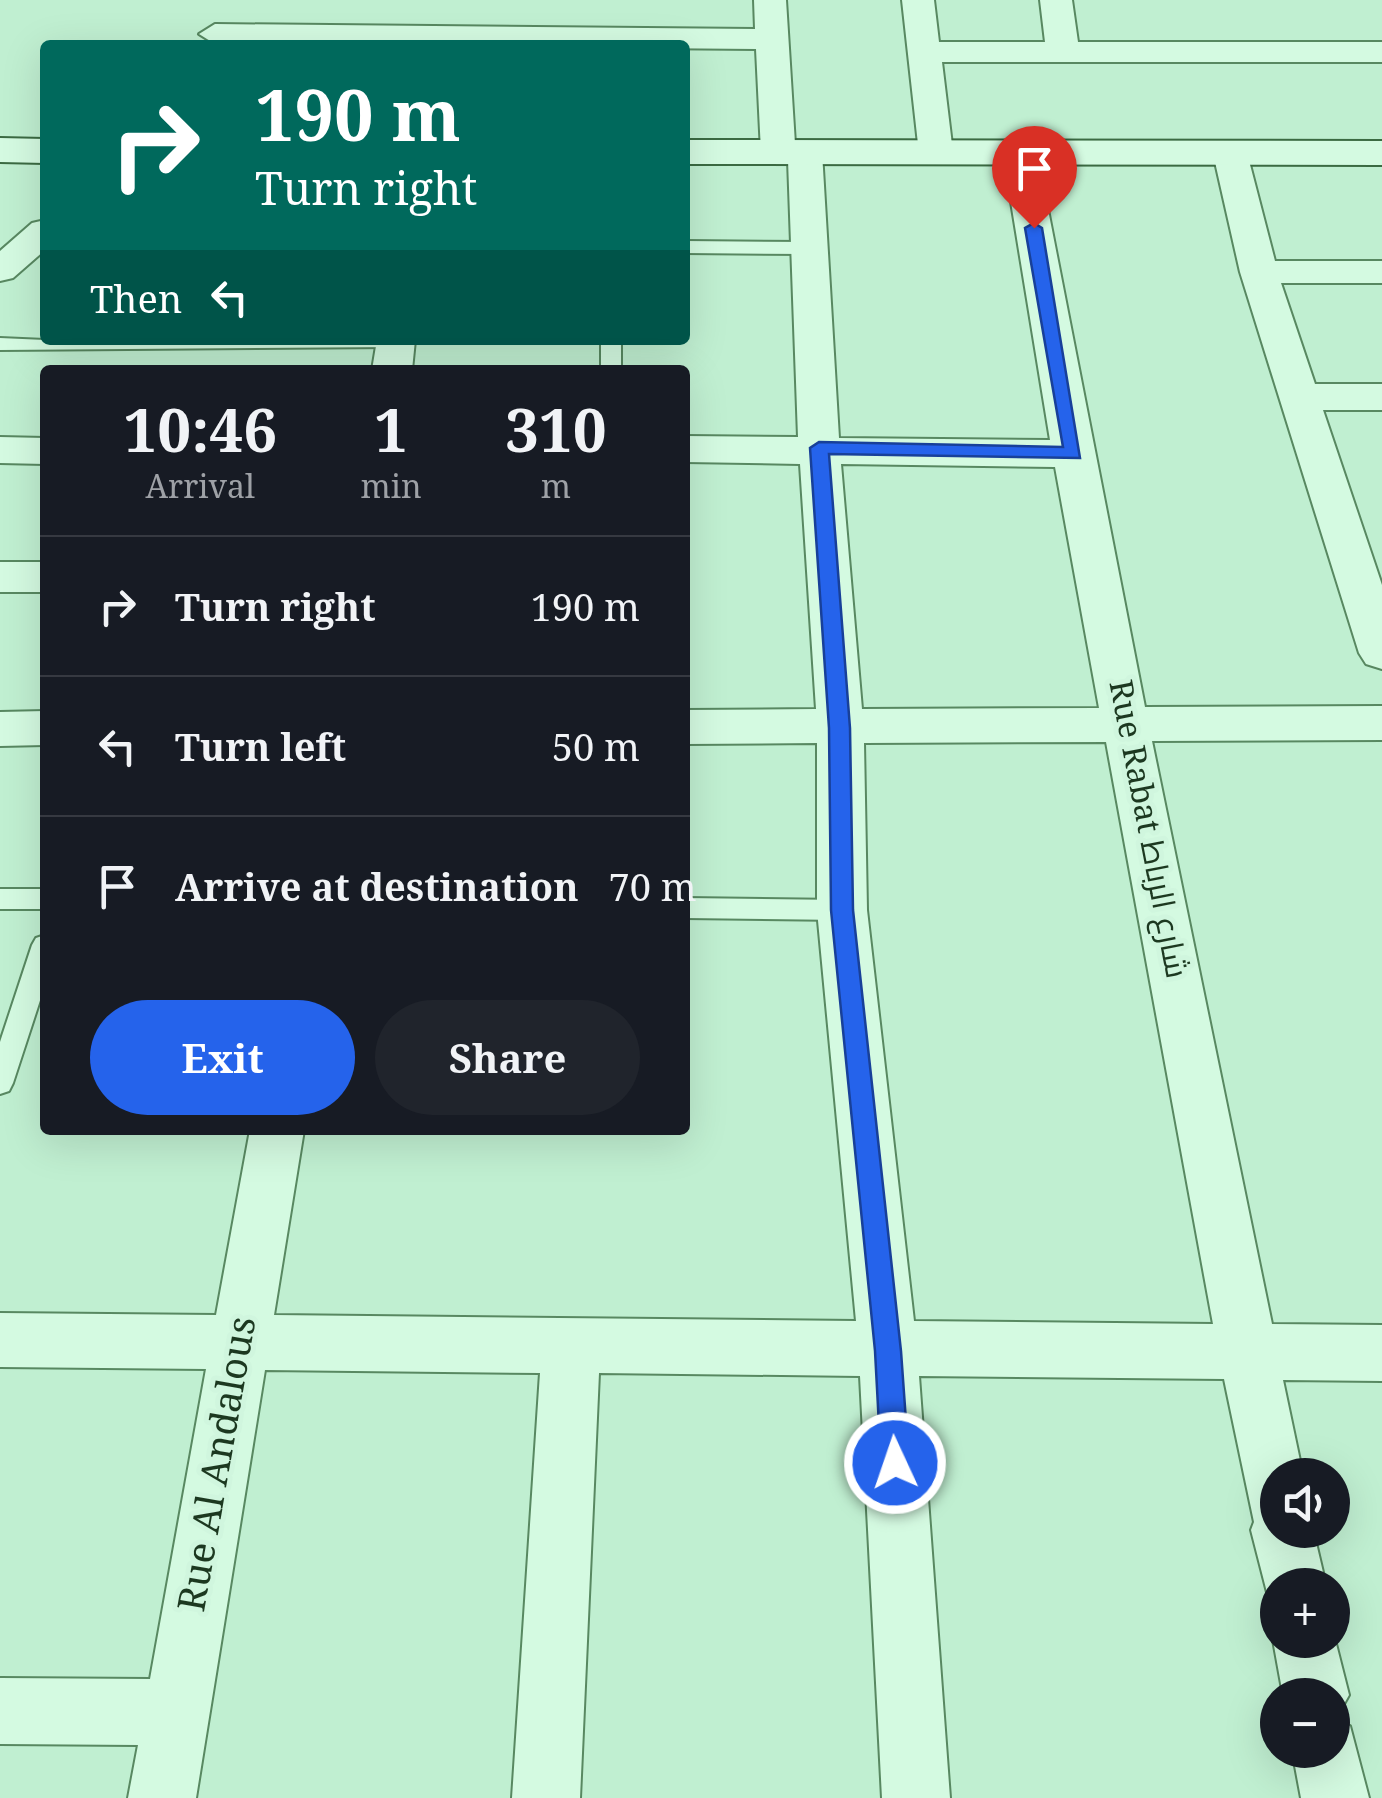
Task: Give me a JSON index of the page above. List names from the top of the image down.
{
  "streets": {
    "street": ["Rue Rabat شارع الرباط", "Rue Al Andalous"]
  },
  "page": {
    "turn": ["190 m", "Turn right"],
    "then": "Then",
    "eta": [
      "10:46",
      "Arrival",
      "1",
      "min",
      "310",
      "m"
    ],
    "list": [
      {
        "name": "Turn right",
        "value": "190 m"
      },
      {
        "name": "Turn left",
        "value": "50 m"
      },
      {
        "name": "Arrive at destination",
        "value": "70 m"
      }
    ],
    "buttons": ["Exit", "Share"],
    "map_buttons": ["+", "−"]
  }
}
